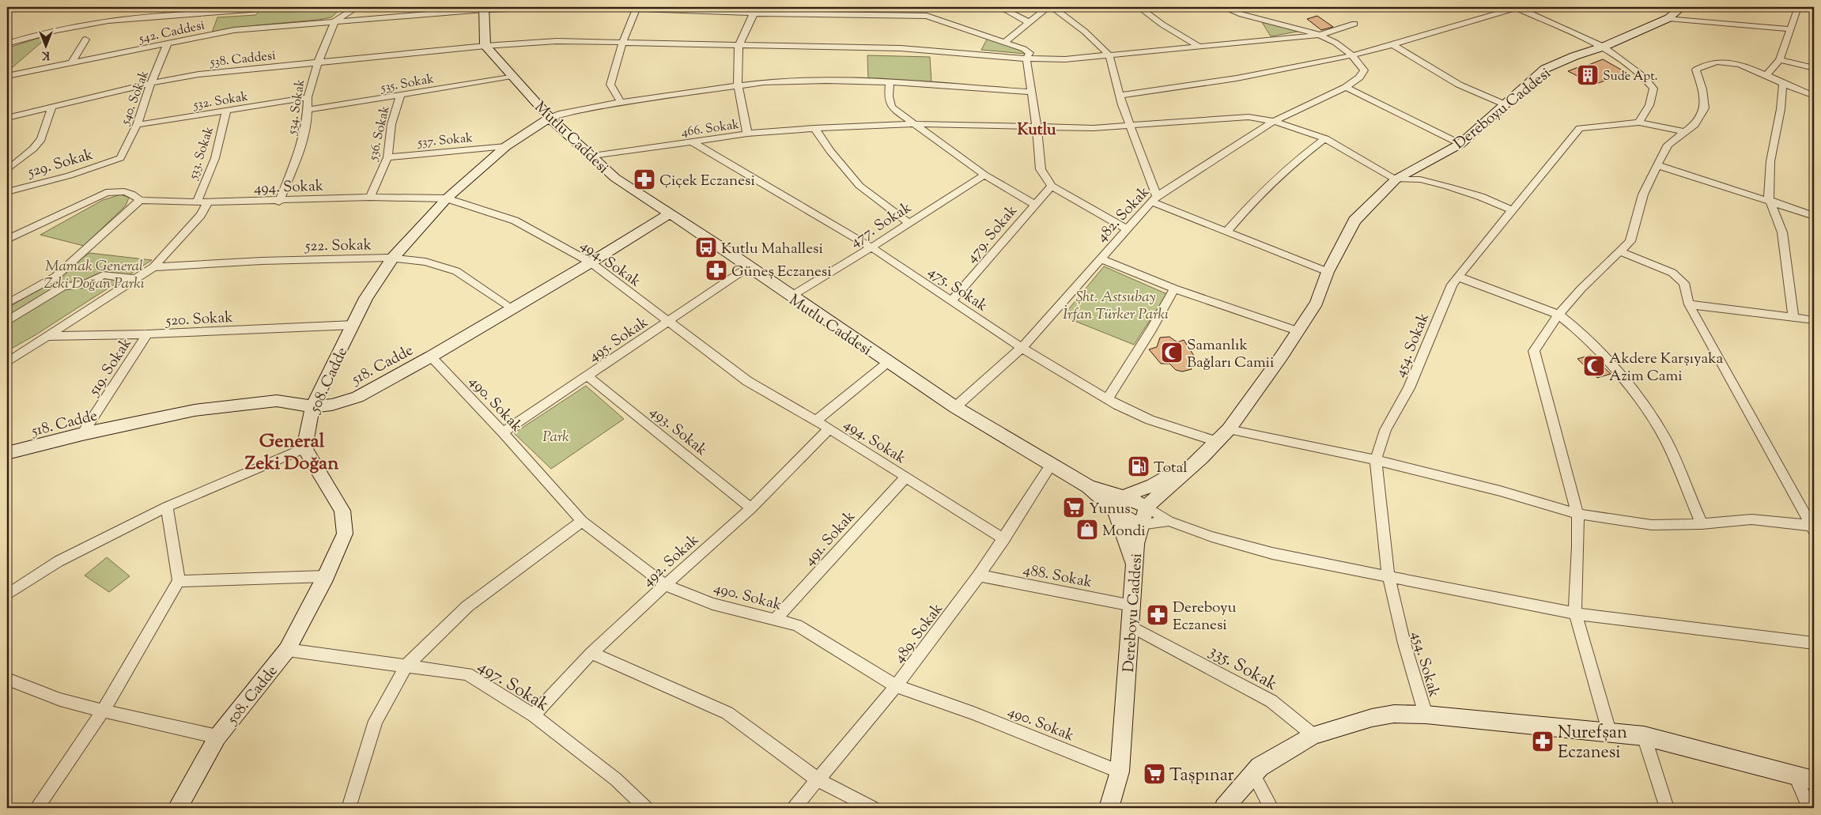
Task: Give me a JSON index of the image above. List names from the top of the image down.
{
  "streets": {
    "street": [
      "542. Caddesi",
      "538. Caddesi",
      "535. Sokak",
      "540. Sokak",
      "532. Sokak",
      "534. Sokak",
      "Dereboyu Caddesi",
      "466. Sokak",
      "536. Sokak",
      "Mutlu Caddesi",
      "537. Sokak",
      "533. Sokak",
      "529. Sokak",
      "494. Sokak",
      "482. Sokak",
      "477. Sokak",
      "479. Sokak",
      "522. Sokak",
      "475. Sokak",
      "520. Sokak",
      "495. Sokak",
      "454. Sokak",
      "518. Cadde",
      "519. Sokak",
      "508. Cadde",
      "490. Sokak",
      "493. Sokak",
      "491. Sokak",
      "492. Sokak",
      "488. Sokak",
      "489. Sokak",
      "335. Sokak",
      "497. Sokak"
    ]
  },
  "crossings": [
    ["542. Caddesi", "540. Sokak"],
    ["542. Caddesi", "534. Sokak"],
    ["538. Caddesi", "540. Sokak"],
    ["538. Caddesi", "534. Sokak"],
    ["538. Caddesi", "466. Sokak"],
    ["538. Caddesi", "Mutlu Caddesi"],
    ["535. Sokak", "534. Sokak"],
    ["535. Sokak", "536. Sokak"],
    ["535. Sokak", "Mutlu Caddesi"],
    ["540. Sokak", "532. Sokak"],
    ["540. Sokak", "529. Sokak"],
    ["532. Sokak", "534. Sokak"],
    ["532. Sokak", "533. Sokak"],
    ["534. Sokak", "494. Sokak"],
    ["Dereboyu Caddesi", "Mutlu Caddesi"],
    ["Dereboyu Caddesi", "475. Sokak"],
    ["Dereboyu Caddesi", "490. Sokak"],
    ["Dereboyu Caddesi", "488. Sokak"],
    ["Dereboyu Caddesi", "335. Sokak"],
    ["466. Sokak", "Mutlu Caddesi"],
    ["466. Sokak", "475. Sokak"],
    ["536. Sokak", "537. Sokak"],
    ["536. Sokak", "494. Sokak"],
    ["Mutlu Caddesi", "482. Sokak"],
    ["Mutlu Caddesi", "477. Sokak"],
    ["Mutlu Caddesi", "495. Sokak"],
    ["Mutlu Caddesi", "518. Cadde"],
    ["Mutlu Caddesi", "508. Cadde"],
    ["Mutlu Caddesi", "489. Sokak"],
    ["537. Sokak", "508. Cadde"],
    ["533. Sokak", "494. Sokak"],
    ["494. Sokak", "495. Sokak"],
    ["494. Sokak", "518. Cadde"],
    ["494. Sokak", "508. Cadde"],
    ["494. Sokak", "491. Sokak"],
    ["494. Sokak", "492. Sokak"],
    ["494. Sokak", "489. Sokak"],
    ["482. Sokak", "475. Sokak"],
    ["477. Sokak", "475. Sokak"],
    ["479. Sokak", "475. Sokak"],
    ["522. Sokak", "518. Cadde"],
    ["522. Sokak", "508. Cadde"],
    ["520. Sokak", "519. Sokak"],
    ["520. Sokak", "508. Cadde"],
    ["495. Sokak", "490. Sokak"],
    ["495. Sokak", "493. Sokak"],
    ["518. Cadde", "519. Sokak"],
    ["518. Cadde", "508. Cadde"],
    ["518. Cadde", "490. Sokak"],
    ["508. Cadde", "497. Sokak"],
    ["490. Sokak", "491. Sokak"],
    ["490. Sokak", "492. Sokak"],
    ["490. Sokak", "489. Sokak"],
    ["493. Sokak", "492. Sokak"],
    ["492. Sokak", "497. Sokak"],
    ["488. Sokak", "489. Sokak"]
  ],
  "districts": ["Kutlu", "General Zeki Doğan"],
  "parks": ["Mamak General Zeki Doğan Parkı", "Şht. Astsubay İrfan Türker Parkı", "Park"],
  "places": {
    "building": ["Sude Apt."],
    "pharmacy": [
      "Çiçek Eczanesi",
      "Güneş Eczanesi",
      "Dereboyu Eczanesi",
      "Nurefşan Eczanesi"
    ],
    "bus stop": ["Kutlu Mahallesi"],
    "mosque": ["Samanlık Bağları Camii", "Akdere Karşıyaka Azim Cami"],
    "fuel station": ["Total"],
    "supermarket": ["Yunus", "Taşpınar"],
    "shop": ["Mondi"]
  },
  "north": "bottom"
}
